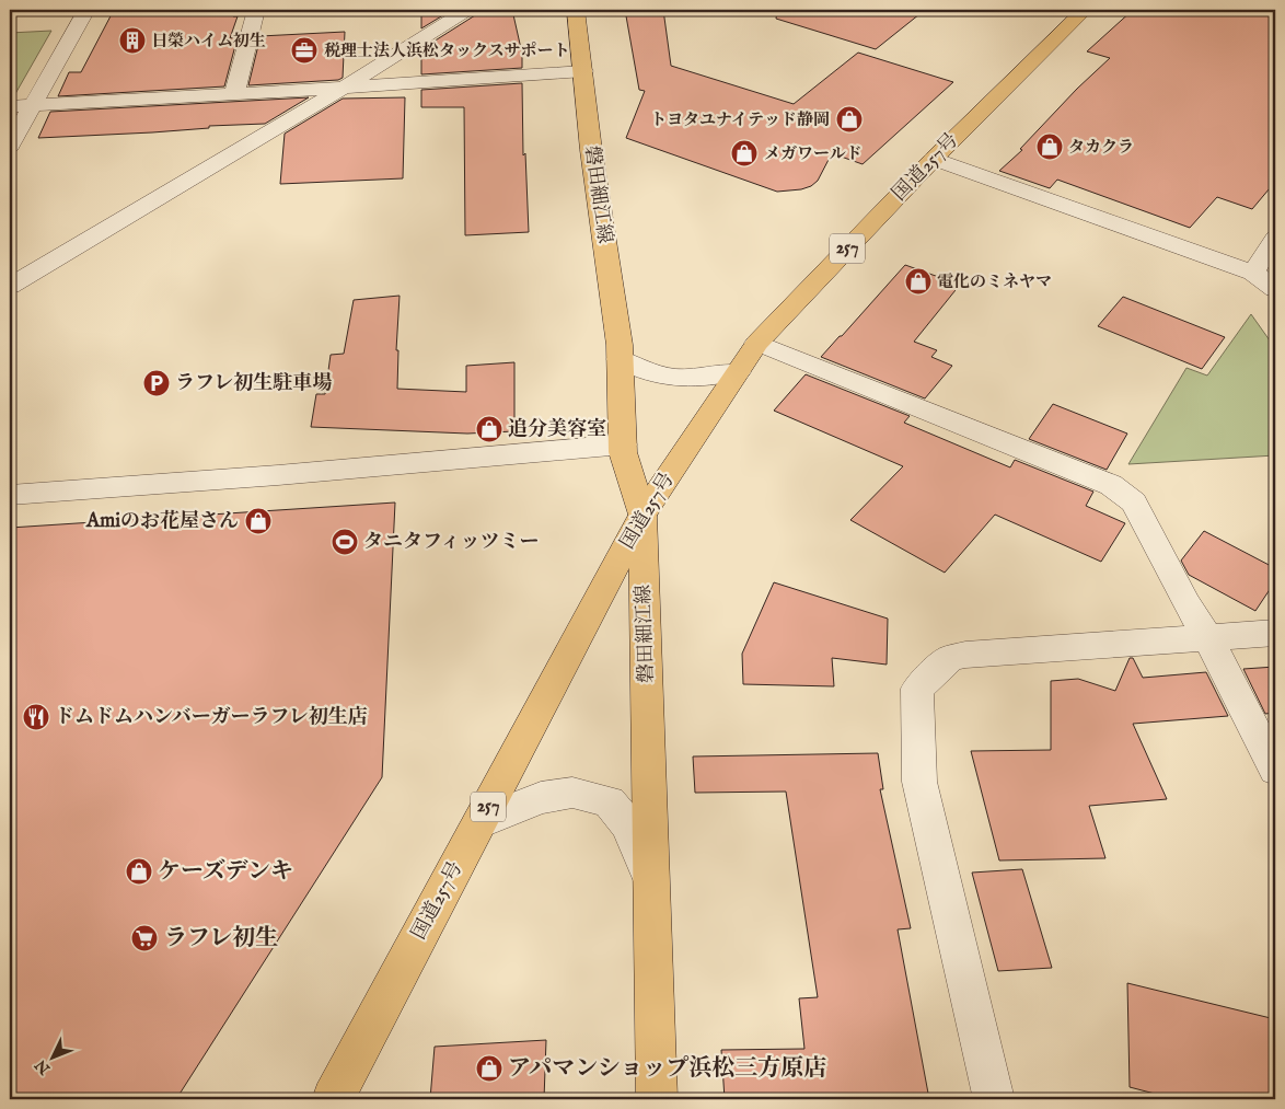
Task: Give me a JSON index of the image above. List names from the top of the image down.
{
  "streets": {
    "main road": ["国道257号", "磐田細江線", "257"]
  },
  "crossings": [
    ["国道257号", "磐田細江線"]
  ],
  "places": {
    "building": ["日榮ハイム初生"],
    "office": ["税理士法人浜松タックスサポート"],
    "shop": [
      "トヨタユナイテッド静岡",
      "タカクラ",
      "メガワールド",
      "電化のミネヤマ",
      "追分美容室",
      "Amiのお花屋さん",
      "ケーズデンキ",
      "アパマンショップ浜松三方原店"
    ],
    "parking": ["ラフレ初生駐車場"],
    "sports": ["タニタフィッツミー"],
    "restaurant": ["ドムドムハンバーガーラフレ初生店"],
    "supermarket": ["ラフレ初生"]
  },
  "north": "bottom left"
}
